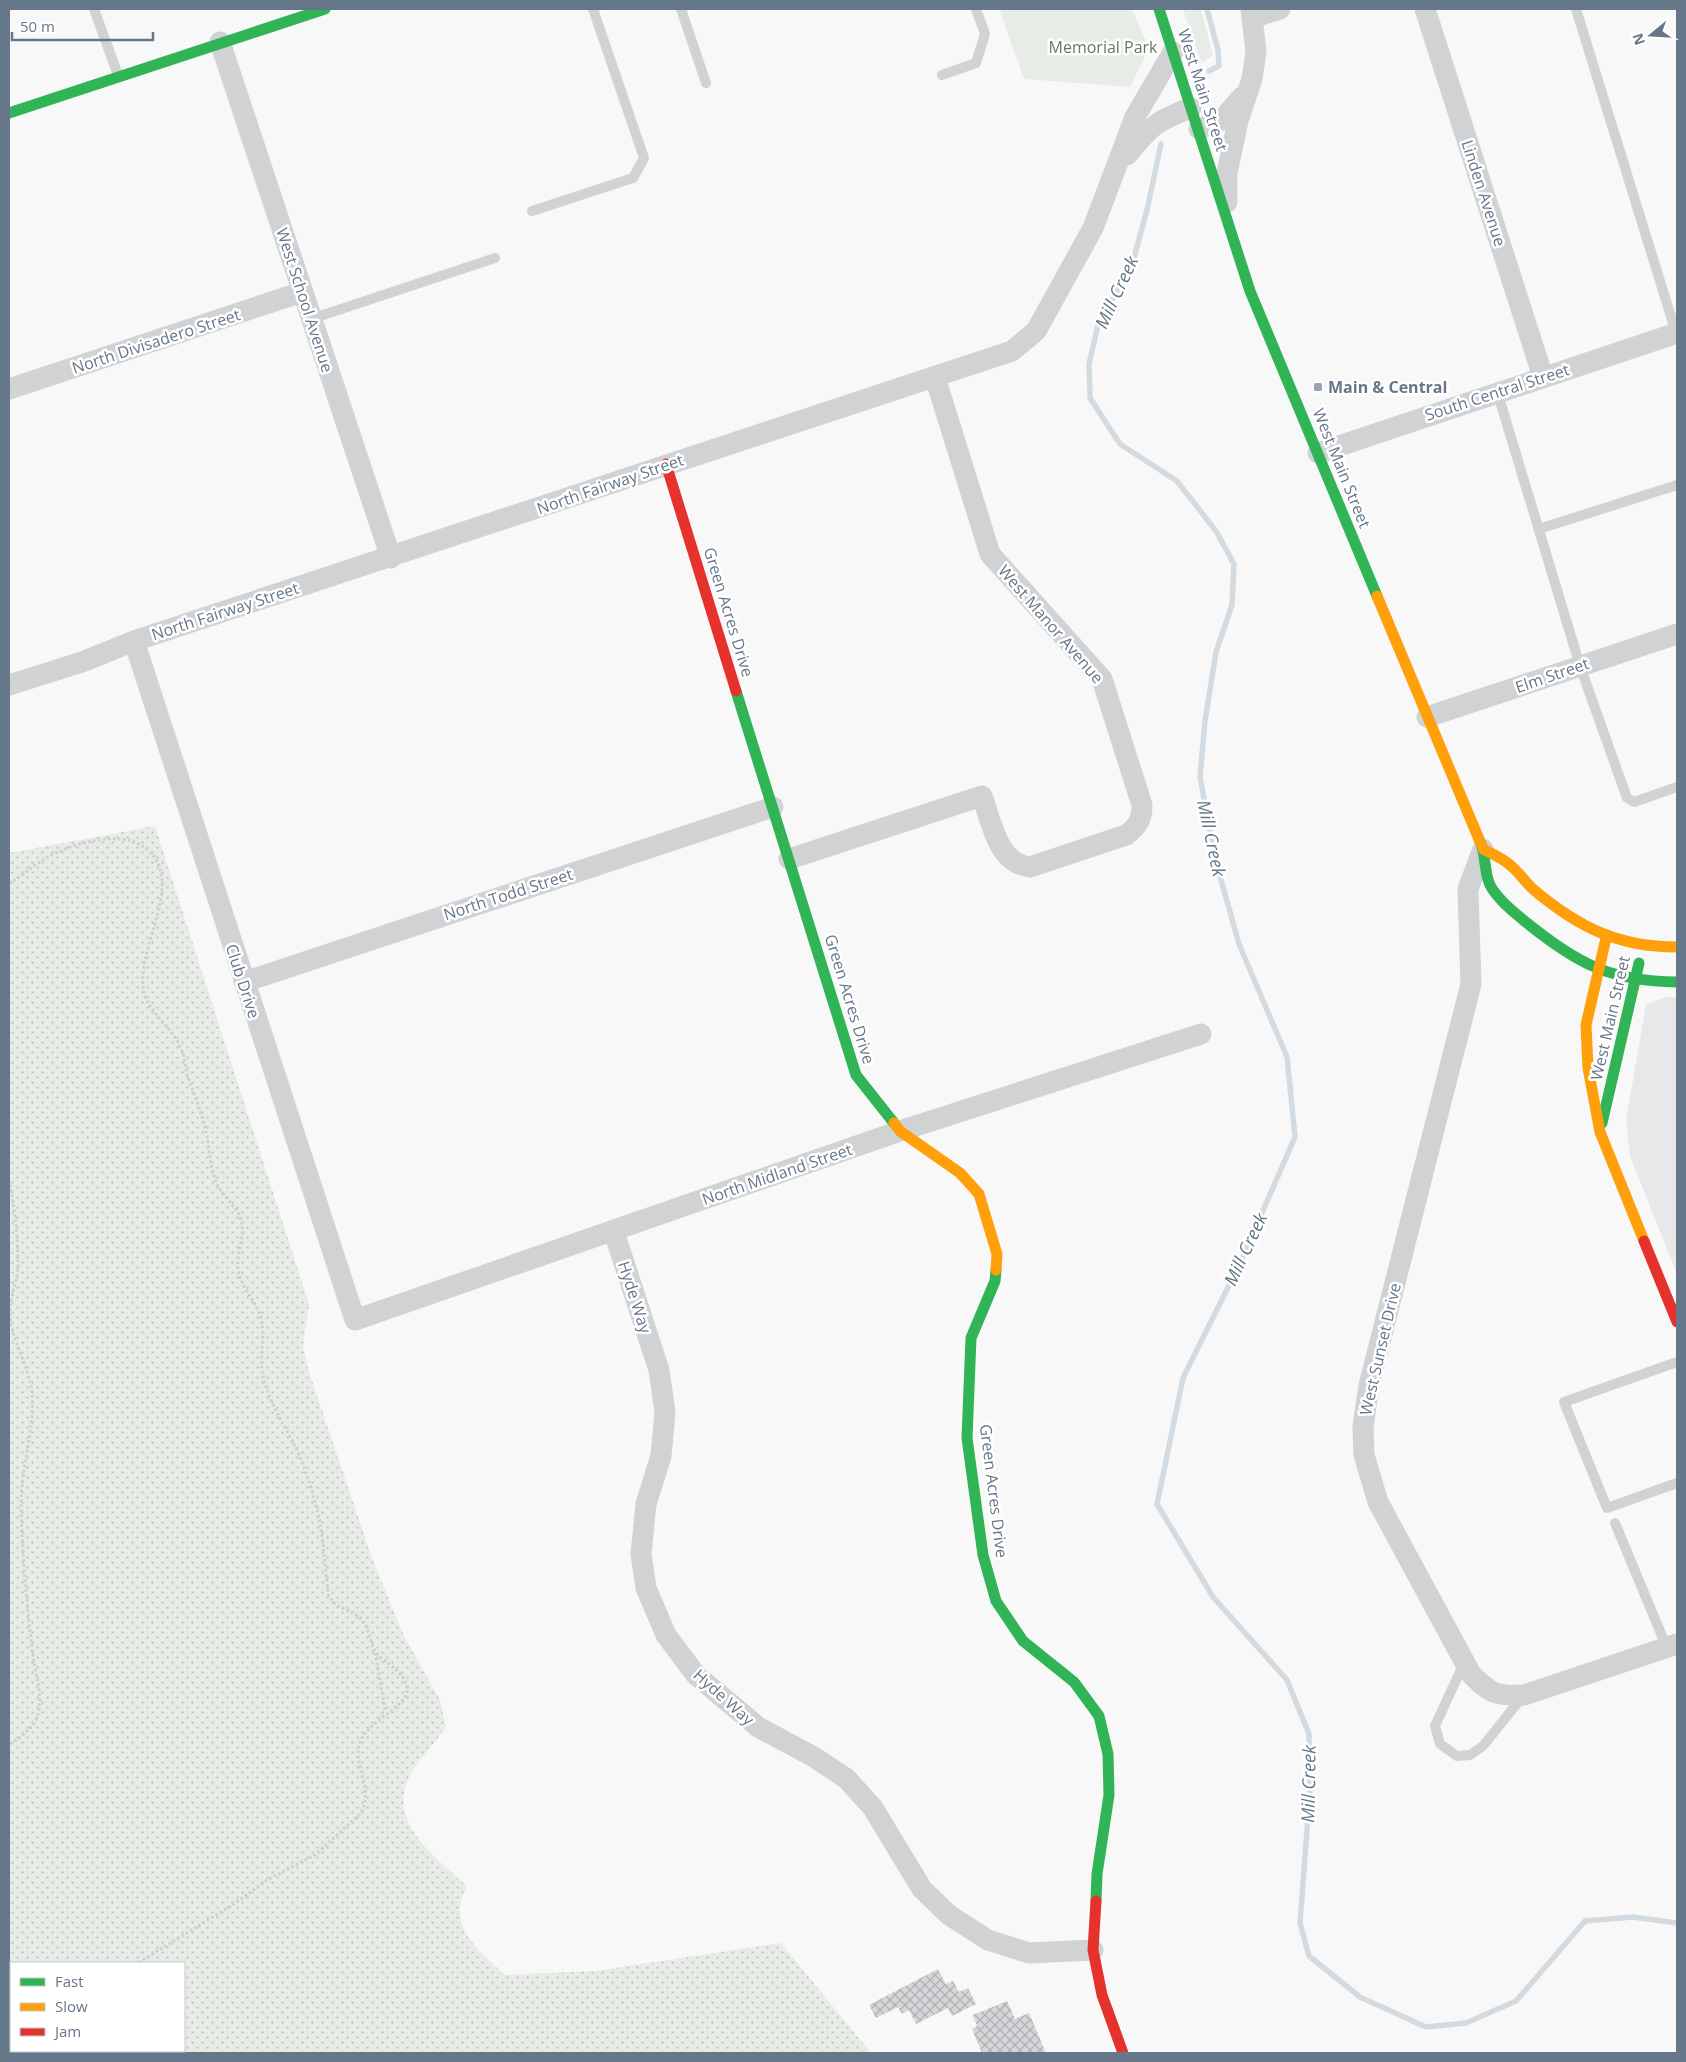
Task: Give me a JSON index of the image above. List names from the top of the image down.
{
  "streets": {
    "street": [
      "West Main Street",
      "Linden Avenue",
      "West School Avenue",
      "North Divisadero Street",
      "South Central Street",
      "North Fairway Street",
      "Green Acres Drive",
      "West Manor Avenue",
      "Elm Street",
      "North Todd Street",
      "Club Drive",
      "North Midland Street",
      "Hyde Way",
      "West Sunset Drive"
    ]
  },
  "crossings": [
    ["West Main Street", "South Central Street"],
    ["West Main Street", "North Fairway Street"],
    ["West Main Street", "Elm Street"],
    ["West Main Street", "West Sunset Drive"],
    ["Linden Avenue", "South Central Street"],
    ["West School Avenue", "North Divisadero Street"],
    ["West School Avenue", "North Fairway Street"],
    ["North Fairway Street", "Green Acres Drive"],
    ["North Fairway Street", "West Manor Avenue"],
    ["North Fairway Street", "Club Drive"],
    ["Green Acres Drive", "West Manor Avenue"],
    ["Green Acres Drive", "North Todd Street"],
    ["Green Acres Drive", "North Midland Street"],
    ["Green Acres Drive", "Hyde Way"],
    ["North Todd Street", "Club Drive"],
    ["Club Drive", "North Midland Street"],
    ["North Midland Street", "Hyde Way"]
  ],
  "water": ["Mill Creek"],
  "parks": ["Memorial Park"],
  "places": {
    "transit": ["Main & Central"]
  },
  "legend": ["Fast", "Slow", "Jam"],
  "scale_bar": "50 m",
  "north": "left"
}
